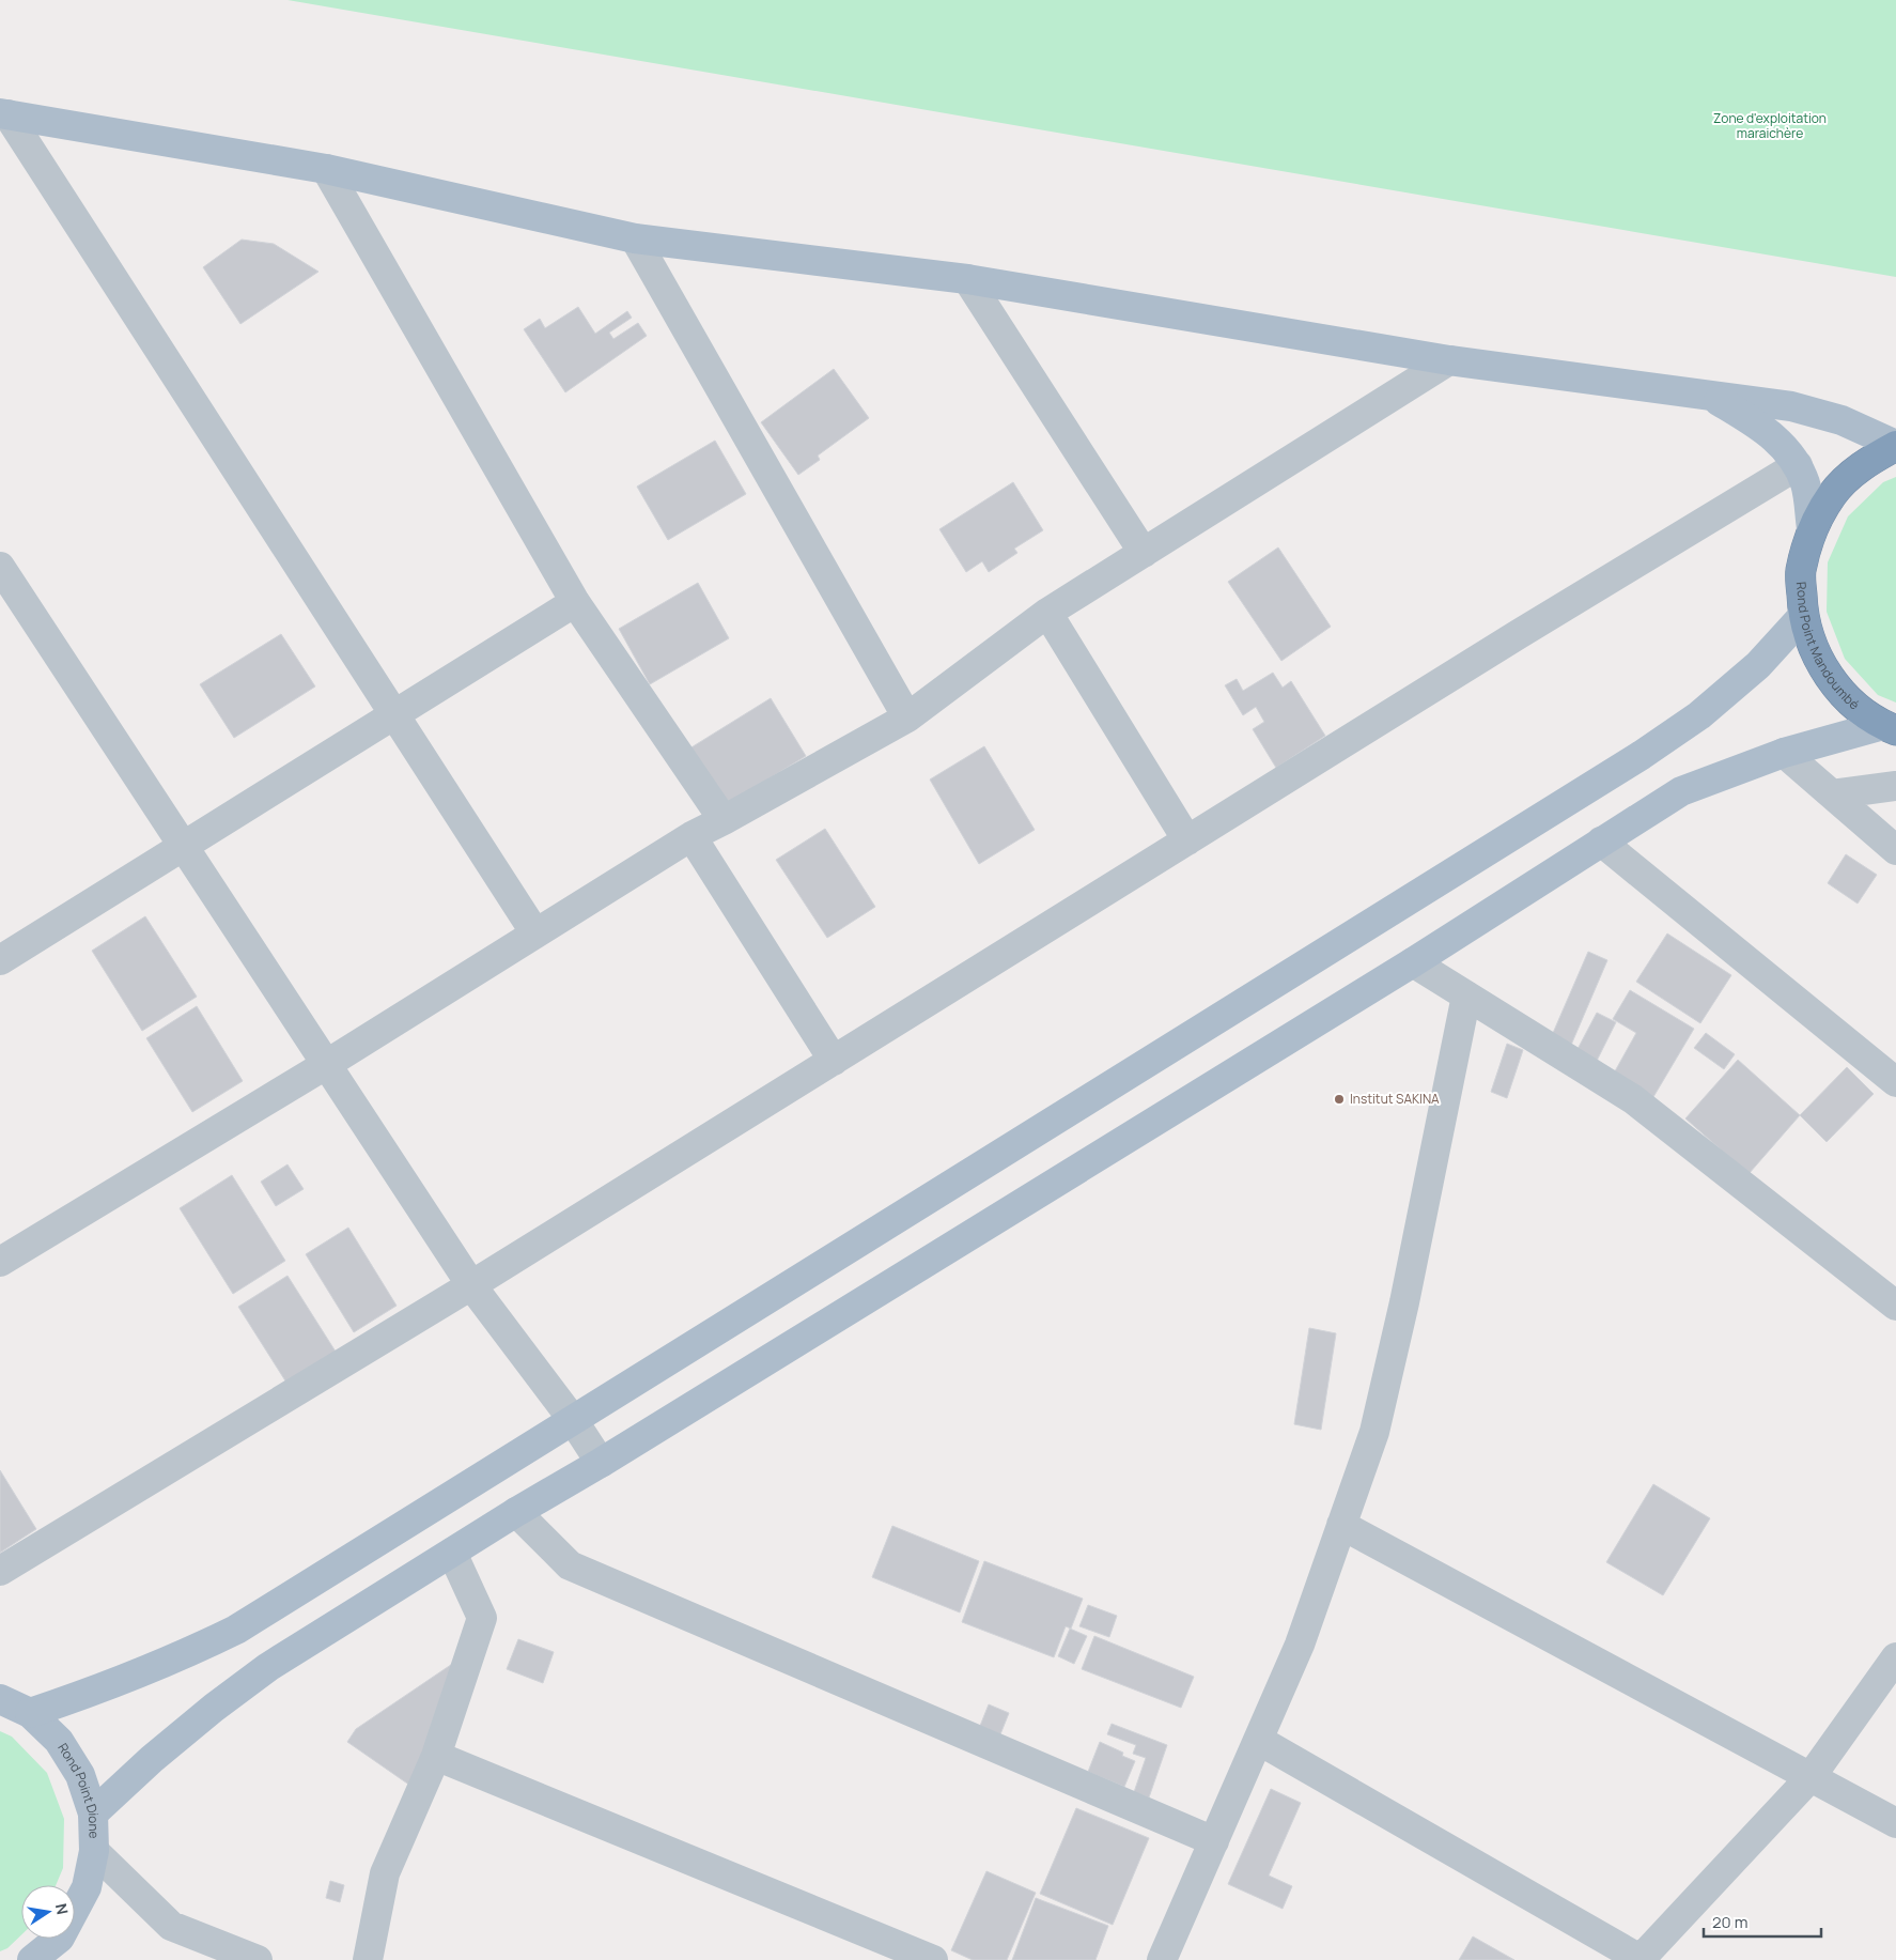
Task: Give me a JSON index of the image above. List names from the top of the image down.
{
  "streets": {
    "highway": ["Rond Point Mandoumbé"],
    "main road": ["Rond Point Dione"]
  },
  "parks": ["Zone d'exploitation maraichère"],
  "places": ["Institut SAKINA"],
  "scale_bar": "20 m",
  "north": "right"
}
